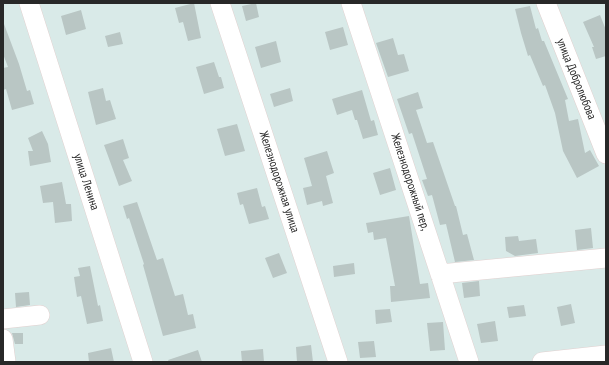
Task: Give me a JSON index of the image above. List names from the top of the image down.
{
  "streets": {
    "street": [
      "улица Добролюбова",
      "улица Ленина",
      "Железнодорожная улица",
      "Железнодорожный пер,"
    ]
  }
}
